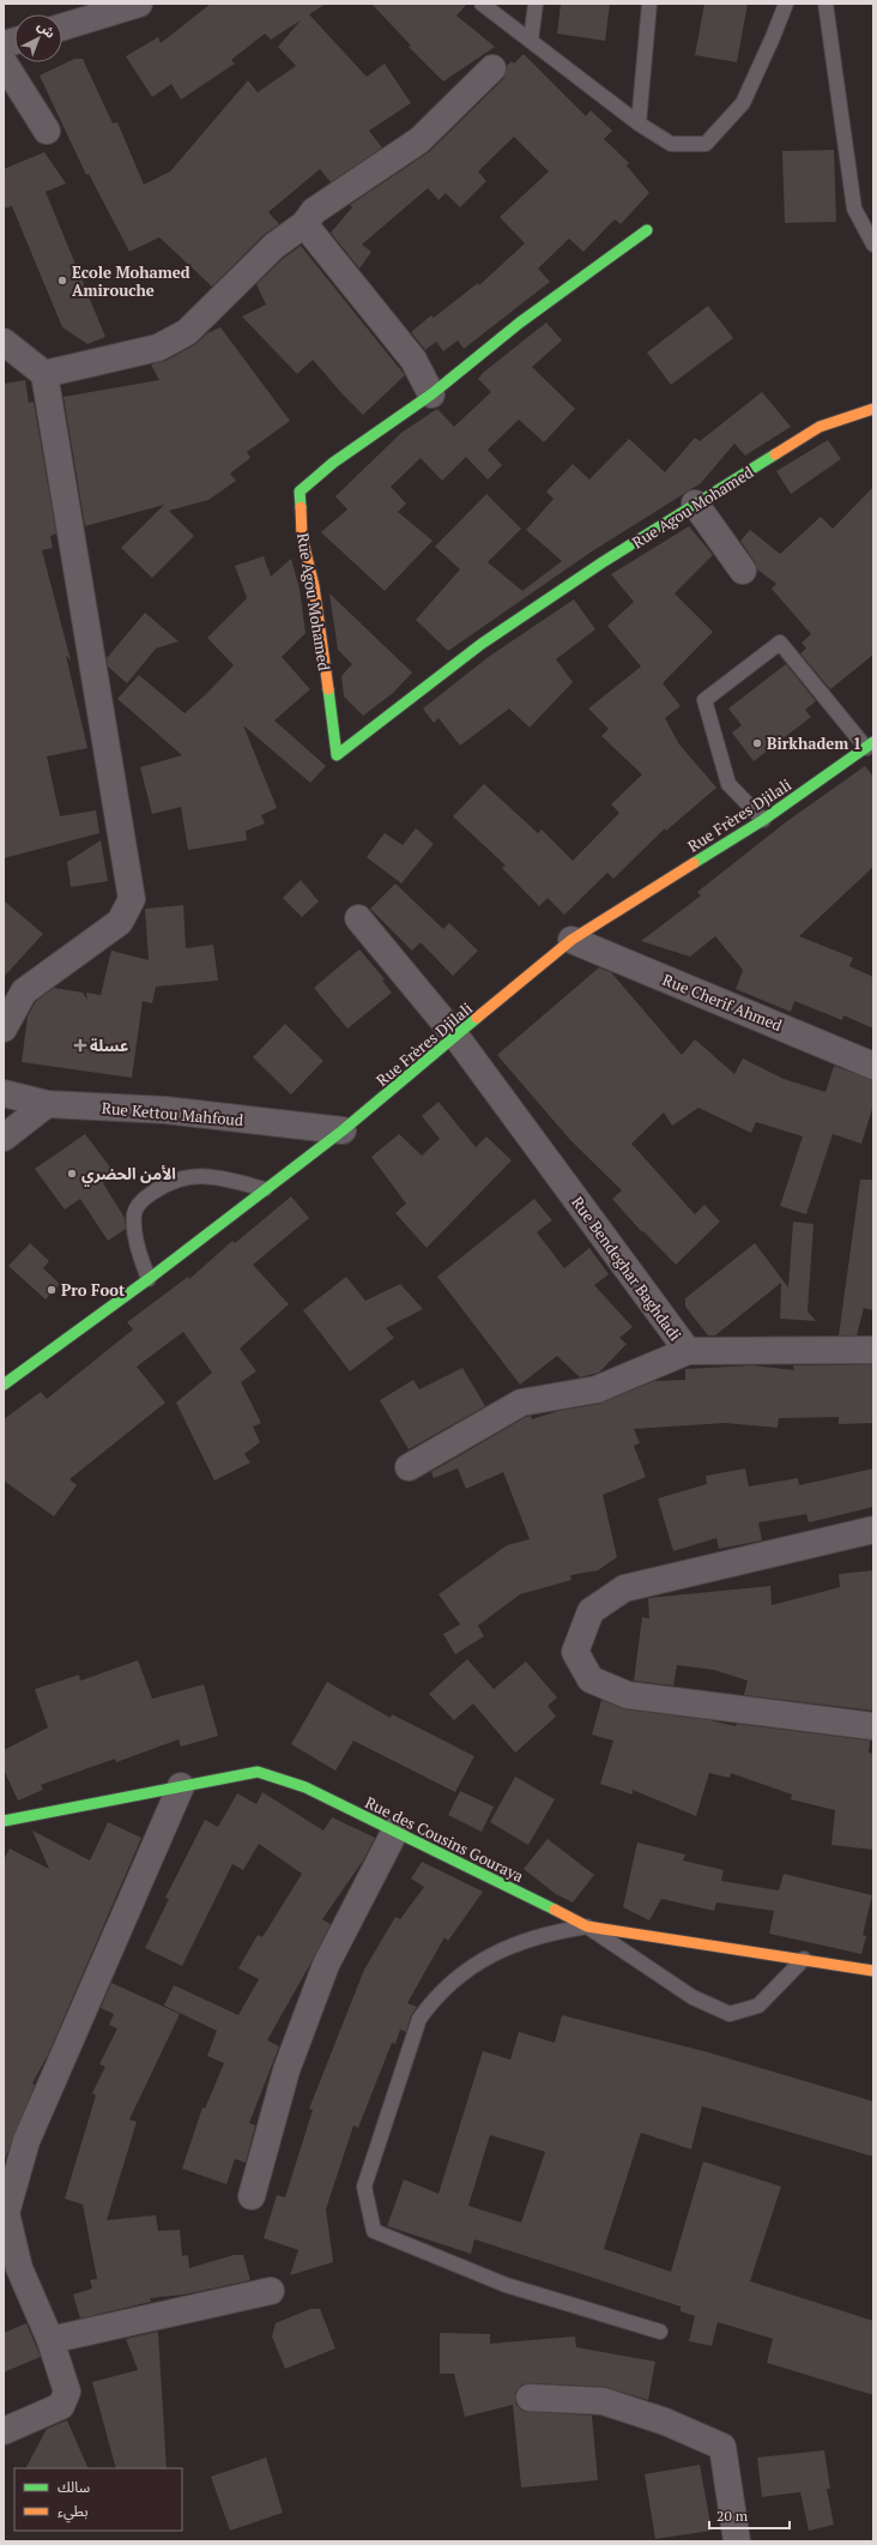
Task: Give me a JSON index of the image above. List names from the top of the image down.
{
  "streets": {
    "street": [
      "Rue Agou Mohamed",
      "Rue Frères Djilali",
      "Rue Cherif Ahmed",
      "Rue Kettou Mahfoud",
      "Rue Bendeghar Baghdadi",
      "Rue des Cousins Gouraya"
    ]
  },
  "crossings": [
    ["Rue Frères Djilali", "Rue Cherif Ahmed"],
    ["Rue Frères Djilali", "Rue Kettou Mahfoud"],
    ["Rue Frères Djilali", "Rue Bendeghar Baghdadi"]
  ],
  "places": {
    "other": [
      "Ecole Mohamed Amirouche",
      "Birkhadem 1",
      "الأمن الحضري",
      "Pro Foot"
    ],
    "health": ["عسلة"]
  },
  "legend": ["سالك", "بطيء"],
  "scale_bar": "20 m",
  "north": "top right"
}
